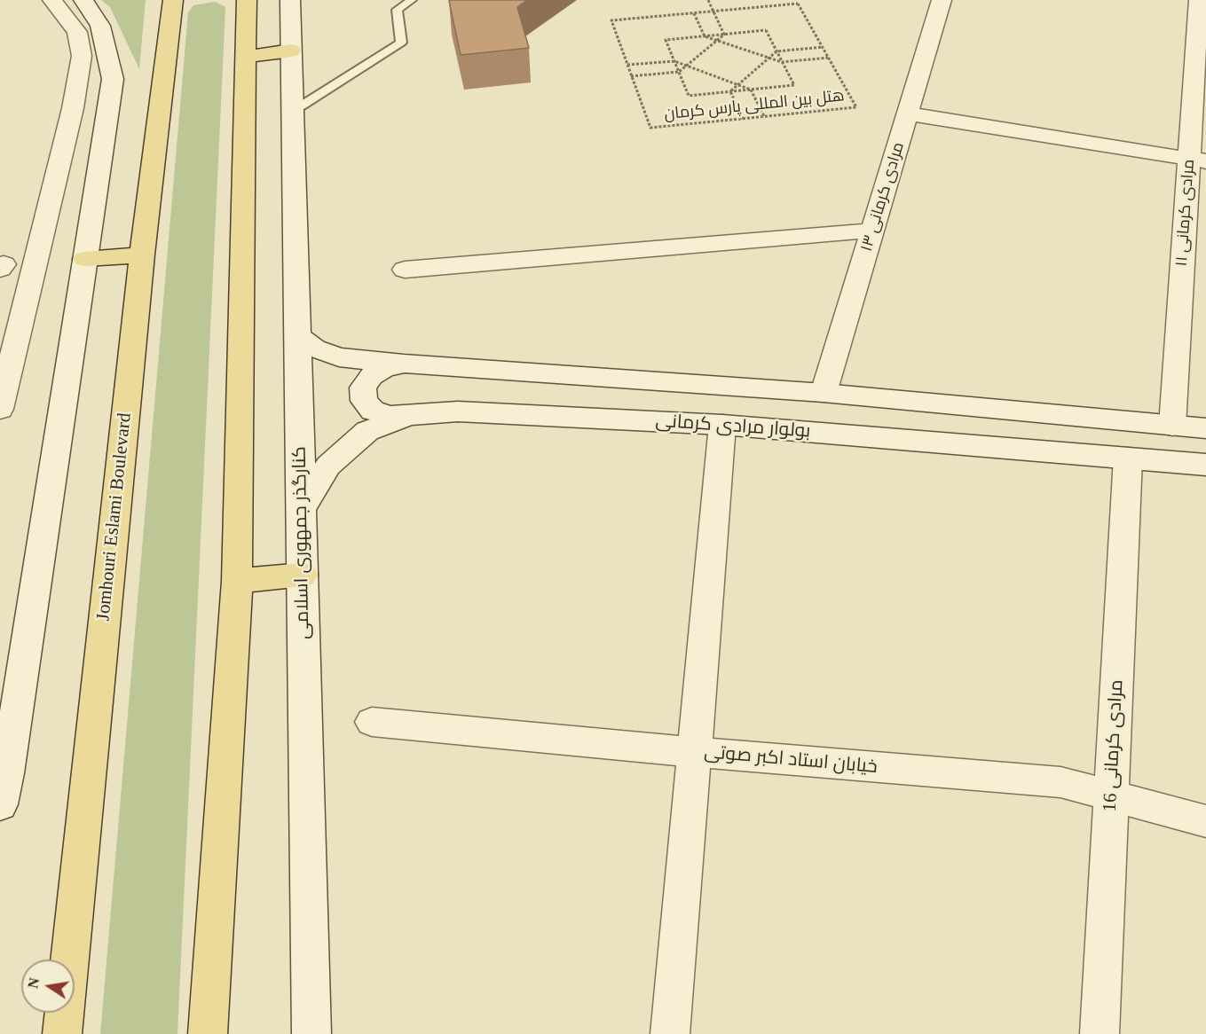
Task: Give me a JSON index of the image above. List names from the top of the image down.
{
  "streets": {
    "main road": ["Jomhouri Eslami Boulevard"],
    "street": [
      "مرادی کرمانی ۱۳",
      "مرادی کرمانی ۱۱",
      "بولوار مرادی کرمانی",
      "کنارگذر جمهوری اسلامی",
      "مرادی کرمانی 16",
      "خیابان استاد اکبر صوتی"
    ],
    "path": ["هتل بین المللی پارس کرمان"]
  },
  "crossings": [
    ["بولوار مرادی کرمانی", "کنارگذر جمهوری اسلامی"],
    ["بولوار مرادی کرمانی", "مرادی کرمانی 16"],
    ["مرادی کرمانی 16", "خیابان استاد اکبر صوتی"]
  ],
  "north": "left"
}
